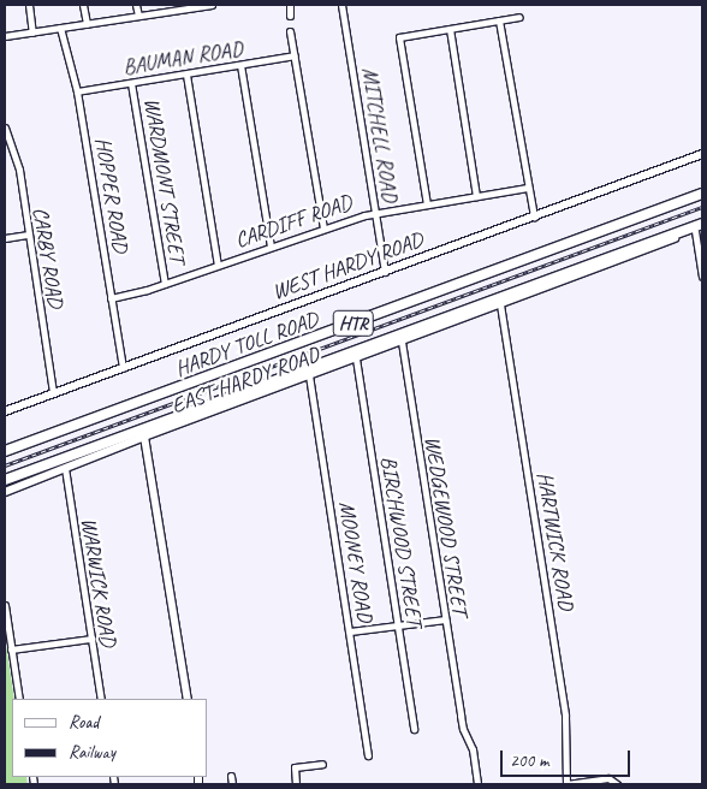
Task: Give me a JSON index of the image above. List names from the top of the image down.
{
  "streets": {
    "highway": ["HTR", "HARDY TOLL ROAD"],
    "main road": ["WEST HARDY ROAD", "EAST HARDY ROAD"],
    "street": [
      "BAUMAN ROAD",
      "MITCHELL ROAD",
      "WARDMONT STREET",
      "HOPPER ROAD",
      "CARDIFF ROAD",
      "CARBY ROAD",
      "WEDGEWOOD STREET",
      "BIRCHWOOD STREET",
      "HARTWICK ROAD",
      "MOONEY ROAD",
      "WARWICK ROAD"
    ]
  },
  "crossings": [
    ["BAUMAN ROAD", "WARDMONT STREET"],
    ["BAUMAN ROAD", "HOPPER ROAD"],
    ["MITCHELL ROAD", "CARDIFF ROAD"],
    ["MITCHELL ROAD", "WEST HARDY ROAD"],
    ["WARDMONT STREET", "CARDIFF ROAD"],
    ["HOPPER ROAD", "CARDIFF ROAD"],
    ["HOPPER ROAD", "WEST HARDY ROAD"],
    ["CARBY ROAD", "WEST HARDY ROAD"],
    ["HARDY TOLL ROAD", "EAST HARDY ROAD"],
    ["EAST HARDY ROAD", "WEDGEWOOD STREET"],
    ["EAST HARDY ROAD", "BIRCHWOOD STREET"],
    ["EAST HARDY ROAD", "HARTWICK ROAD"],
    ["EAST HARDY ROAD", "MOONEY ROAD"],
    ["EAST HARDY ROAD", "WARWICK ROAD"]
  ],
  "legend": ["Road", "Railway"],
  "scale_bar": "200 m"
}
